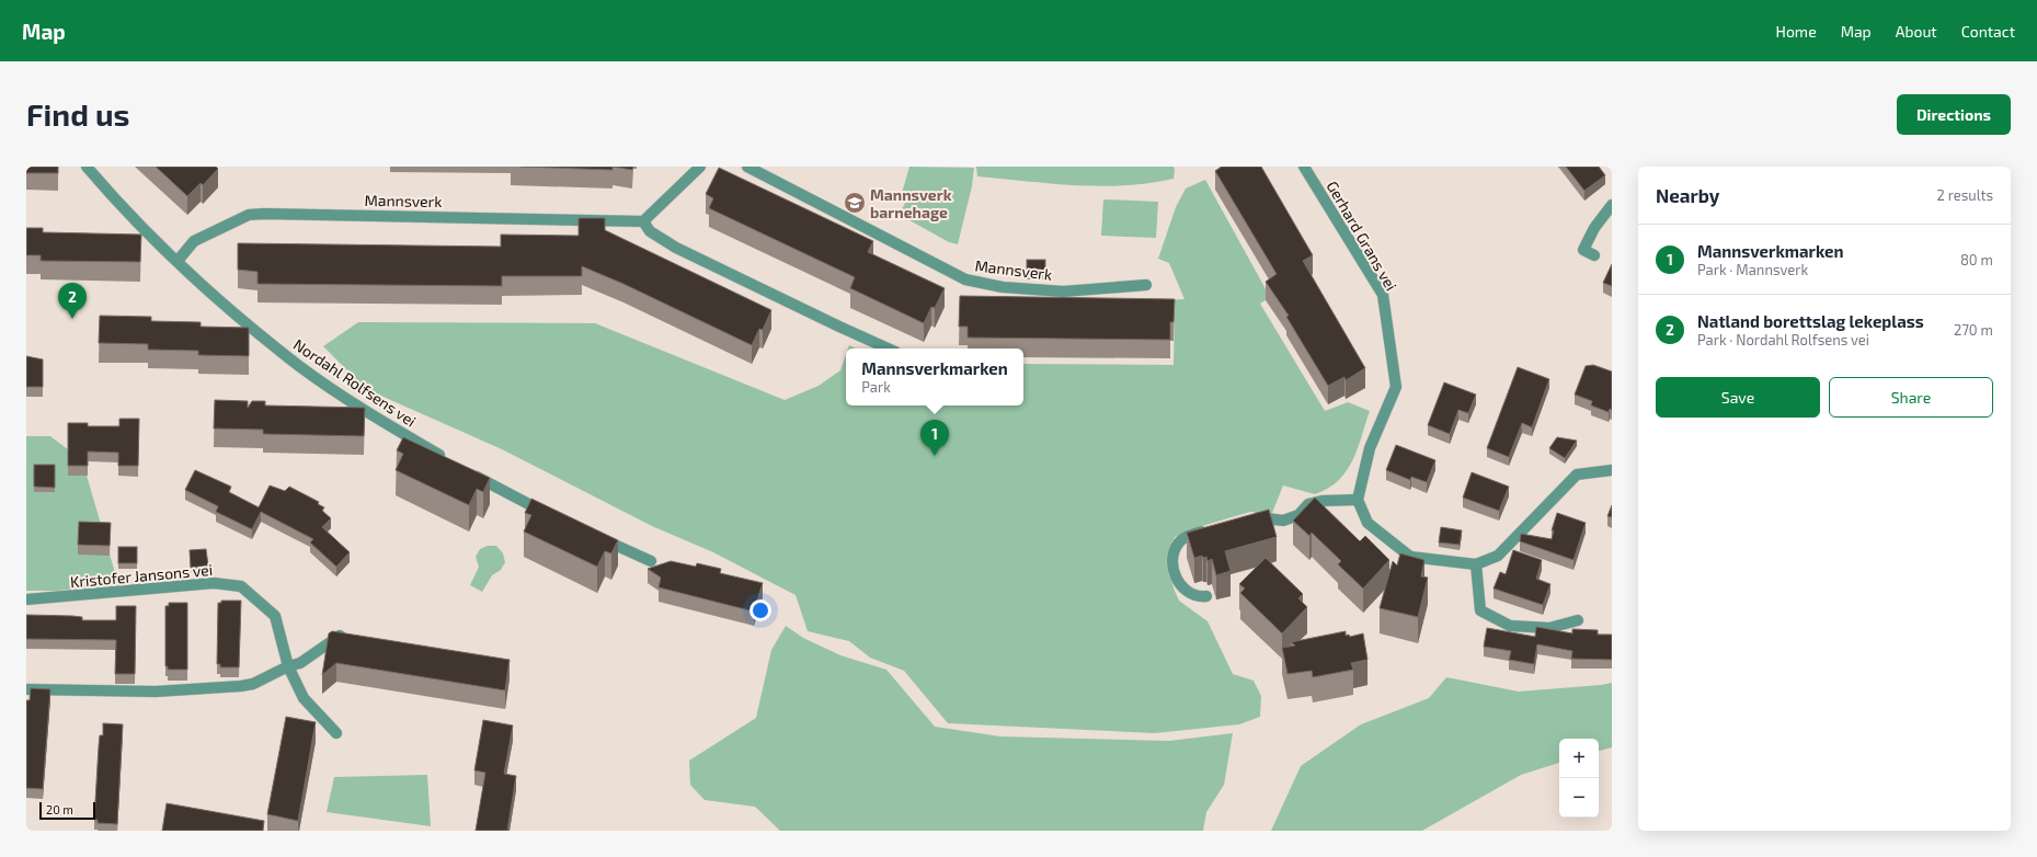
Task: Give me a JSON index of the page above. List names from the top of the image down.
{
  "streets": {
    "street": [
      "Mannsverk",
      "Gerhard Grans vei",
      "Nordahl Rolfsens vei",
      "Kristofer Jansons vei"
    ]
  },
  "crossings": [
    ["Mannsverk", "Nordahl Rolfsens vei"]
  ],
  "places": {
    "school or university": ["Mannsverk barnehage"]
  },
  "scale_bar": "20 m",
  "page": {
    "header": "Map",
    "nav": [
      "Home",
      "Map",
      "About",
      "Contact"
    ],
    "buttons": [
      "Directions",
      ["Save", "Share"]
    ],
    "title": "Find us",
    "heading": ["Nearby", "2 results"],
    "list": [
      {
        "mark": "1",
        "name": "Mannsverkmarken",
        "note": "Park · Mannsverk",
        "value": "80 m"
      },
      {
        "mark": "2",
        "name": "Natland borettslag lekeplass",
        "note": "Park · Nordahl Rolfsens vei",
        "value": "270 m"
      }
    ],
    "pins": ["2", "1"],
    "popup": ["Mannsverkmarken", "Park"],
    "map_buttons": ["+", "−"],
    "scale": "20 m"
  }
}
